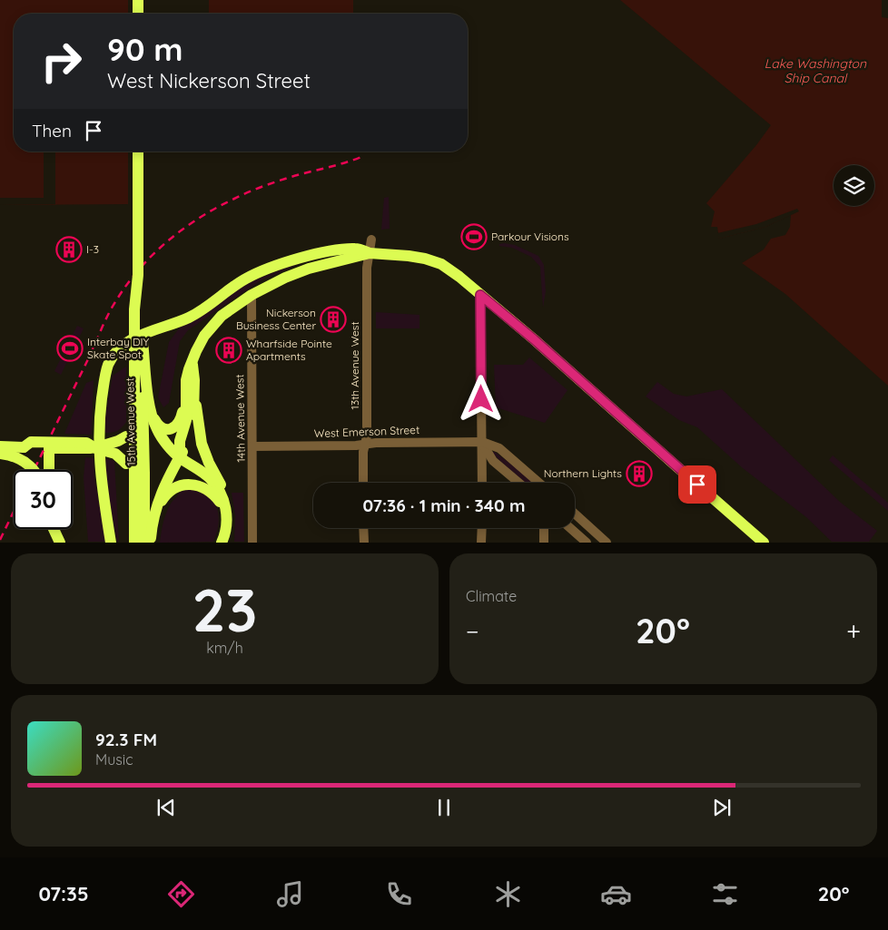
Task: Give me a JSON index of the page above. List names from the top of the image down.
{
  "streets": {
    "main road": ["15th Avenue West"],
    "street": ["13th Avenue West", "14th Avenue West", "West Emerson Street"]
  },
  "crossings": [
    ["13th Avenue West", "West Emerson Street"],
    ["14th Avenue West", "West Emerson Street"]
  ],
  "water": ["Lake Washington Ship Canal"],
  "places": {
    "sports": ["Parkour Visions", "Interbay DIY Skate Spot"],
    "building": [
      "I-3",
      "Nickerson Business Center",
      "Wharfside Pointe Apartments",
      "Northern Lights"
    ]
  },
  "page": {
    "turn": ["90 m", "West Nickerson Street"],
    "then": "Then",
    "limit": "30",
    "trip": "07:36 · 1 min · 340 m",
    "tile": [
      ["23", "km/h"],
      "Climate"
    ],
    "heat": ["−", "20°", "+"],
    "song": ["92.3 FM", "Music"],
    "tabs": ["07:35", "20°"]
  }
}
